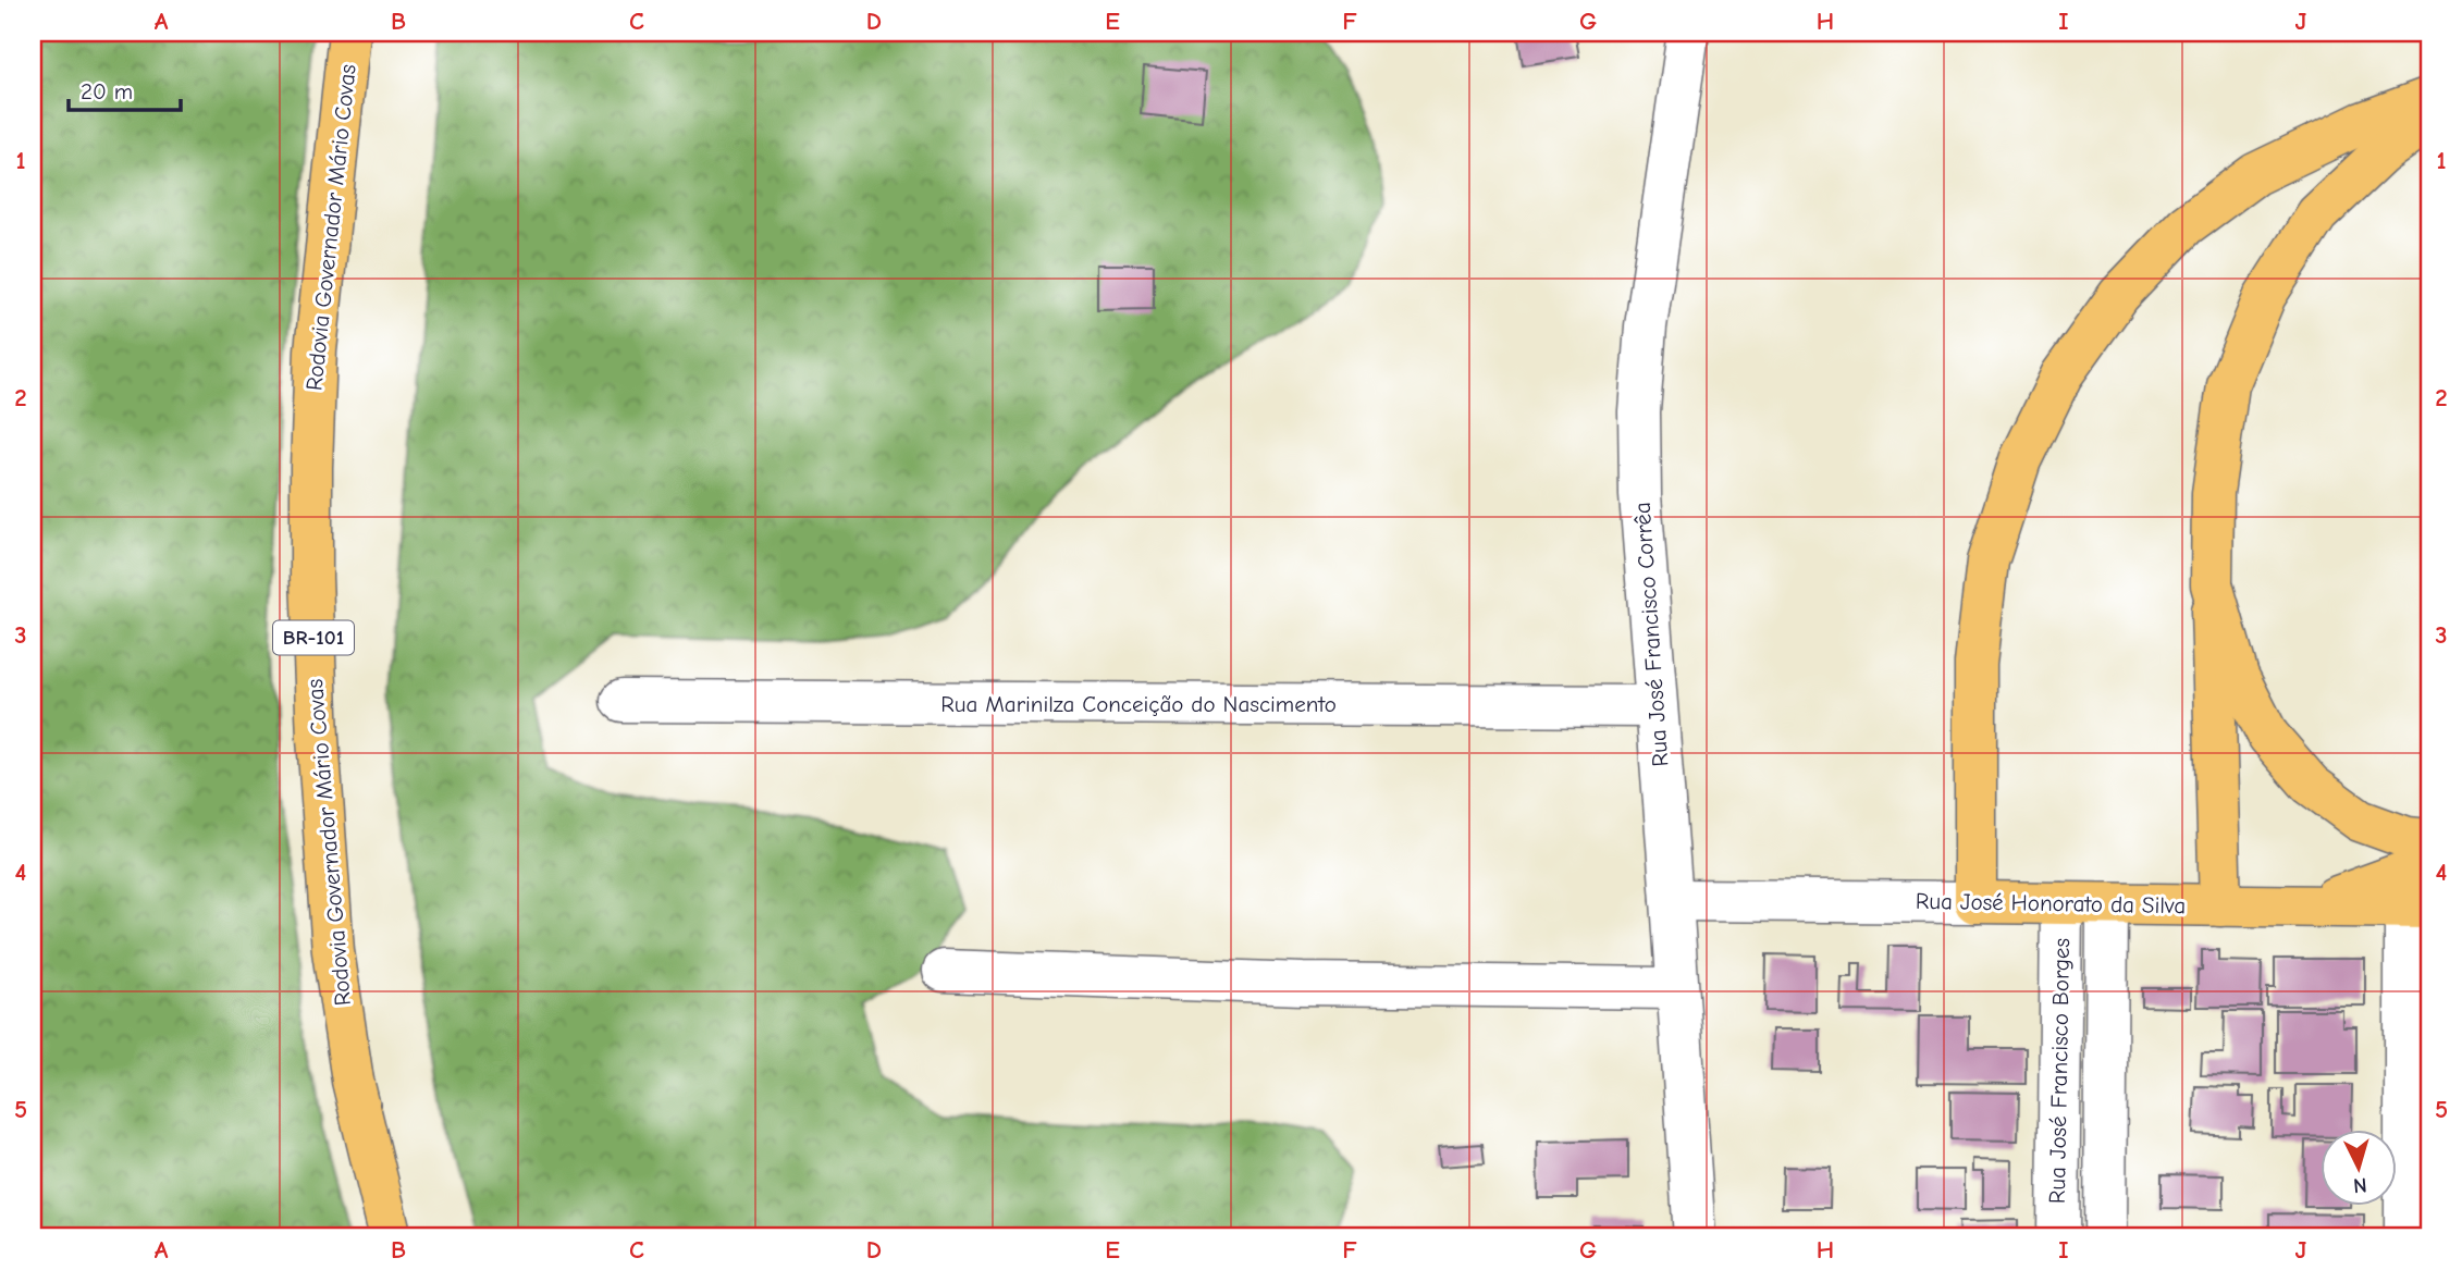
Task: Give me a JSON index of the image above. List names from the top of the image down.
{
  "streets": {
    "main road": ["Rodovia Governador Mário Covas", "BR-101", "Rua José Honorato da Silva"],
    "street": ["Rua José Francisco Corrêa", "Rua Marinilza Conceição do Nascimento", "Rua José Francisco Borges"]
  },
  "crossings": [
    ["Rua José Francisco Corrêa", "Rua Marinilza Conceição do Nascimento"],
    ["Rua José Francisco Corrêa", "Rua José Honorato da Silva"],
    ["Rua José Honorato da Silva", "Rua José Francisco Borges"]
  ],
  "scale_bar": "20 m",
  "north": "bottom",
  "grid": {
    "columns": [
      "A",
      "B",
      "C",
      "D",
      "E",
      "F",
      "G",
      "H",
      "I",
      "J"
    ],
    "rows": [
      "1",
      "2",
      "3",
      "4",
      "5"
    ]
  }
}
